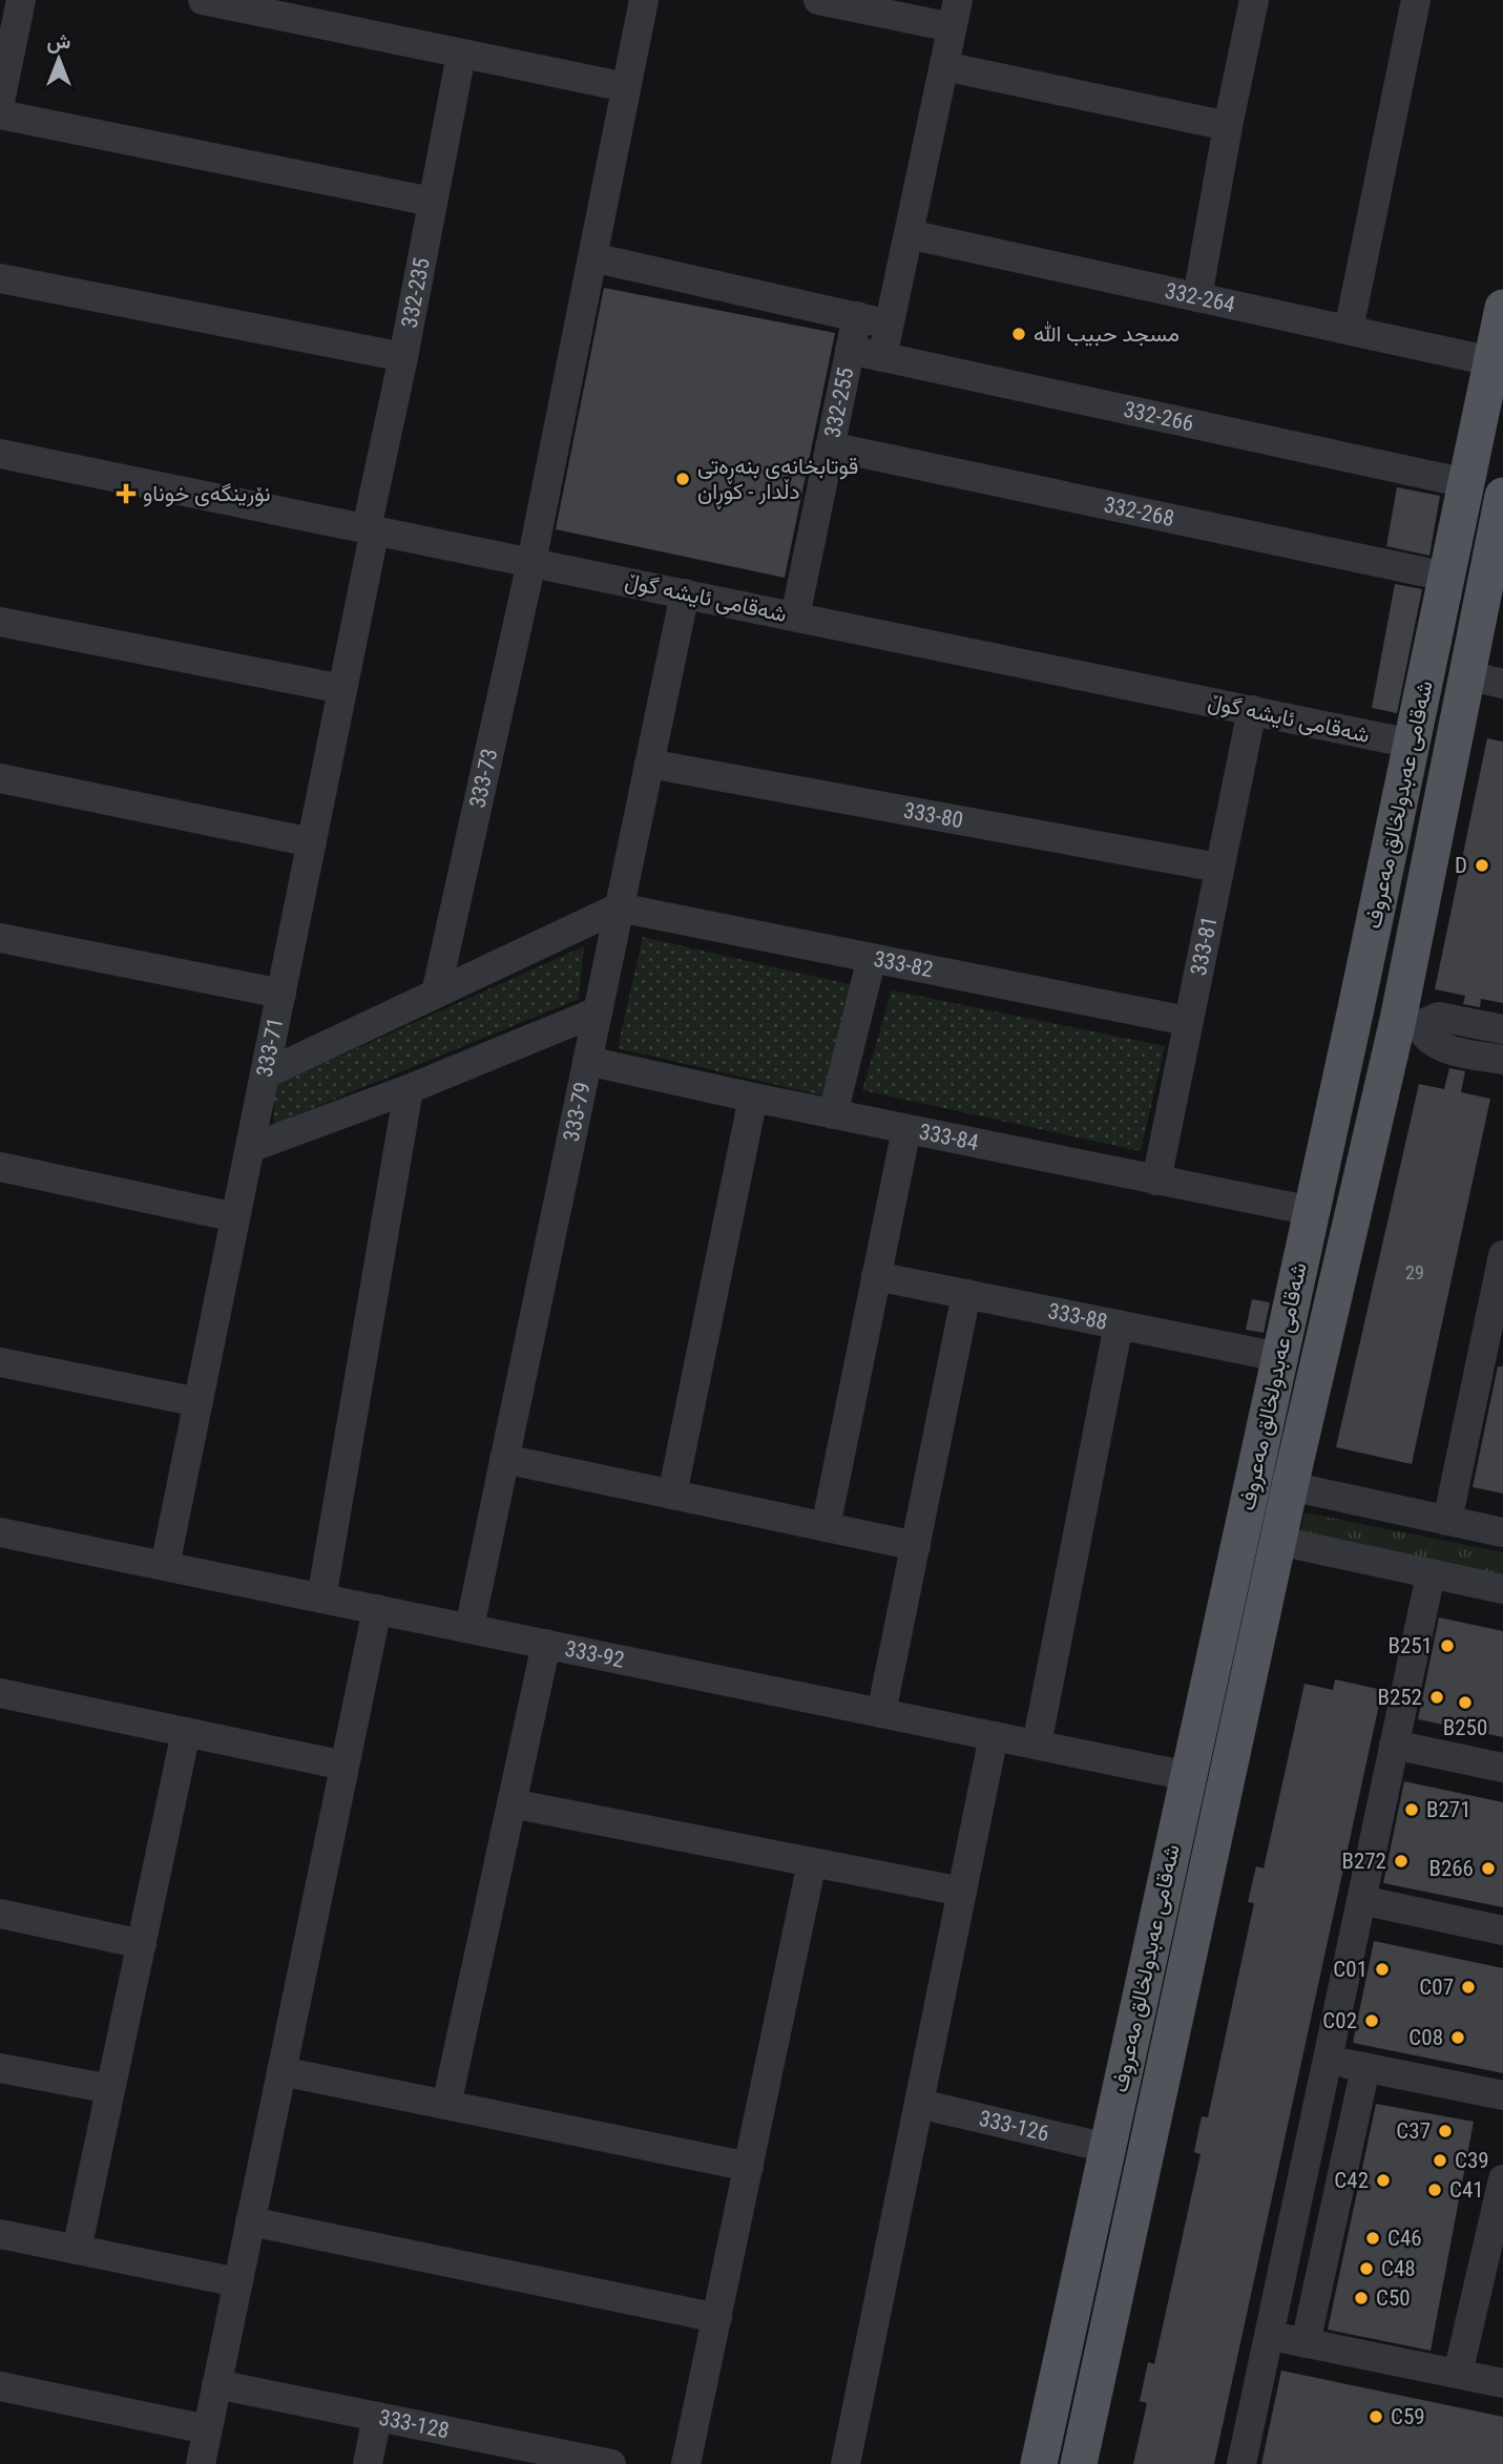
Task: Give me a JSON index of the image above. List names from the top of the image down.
{
  "streets": {
    "main road": ["شەقامی عەبدولخالق مەعروف"],
    "street": [
      "332-235",
      "332-264",
      "332-255",
      "332-266",
      "332-268",
      "شەقامی ئایشە گوڵ",
      "333-73",
      "333-80",
      "333-81",
      "333-82",
      "333-71",
      "333-79",
      "333-84",
      "333-88",
      "333-92",
      "333-126",
      "333-128"
    ]
  },
  "crossings": [
    ["332-235", "شەقامی ئایشە گوڵ"],
    ["332-235", "333-71"],
    ["332-264", "شەقامی عەبدولخالق مەعروف"],
    ["332-255", "332-266"],
    ["332-255", "332-268"],
    ["332-255", "شەقامی ئایشە گوڵ"],
    ["332-266", "شەقامی عەبدولخالق مەعروف"],
    ["332-268", "شەقامی عەبدولخالق مەعروف"],
    ["شەقامی ئایشە گوڵ", "333-73"],
    ["شەقامی ئایشە گوڵ", "شەقامی عەبدولخالق مەعروف"],
    ["شەقامی ئایشە گوڵ", "333-81"],
    ["شەقامی ئایشە گوڵ", "333-71"],
    ["شەقامی ئایشە گوڵ", "333-79"],
    ["شەقامی عەبدولخالق مەعروف", "333-84"],
    ["شەقامی عەبدولخالق مەعروف", "333-88"],
    ["شەقامی عەبدولخالق مەعروف", "333-92"],
    ["شەقامی عەبدولخالق مەعروف", "333-126"],
    ["333-80", "333-81"],
    ["333-80", "333-79"],
    ["333-81", "333-82"],
    ["333-81", "333-84"],
    ["333-82", "333-79"],
    ["333-71", "333-92"],
    ["333-79", "333-84"],
    ["333-79", "333-92"]
  ],
  "places": {
    "other": [
      "مسجد حبيب الله",
      "قوتابخانەی بنەڕەتی دڵدار - کوڕان",
      "D",
      "B251",
      "B252",
      "B250",
      "B271",
      "B272",
      "B266",
      "C01",
      "C07",
      "C02",
      "C08",
      "C37",
      "C39",
      "C42",
      "C41",
      "C46",
      "C48",
      "C50",
      "C59"
    ],
    "health": ["نۆرینگەی خوناو"]
  },
  "house_numbers": ["29"],
  "north": "top"
}
